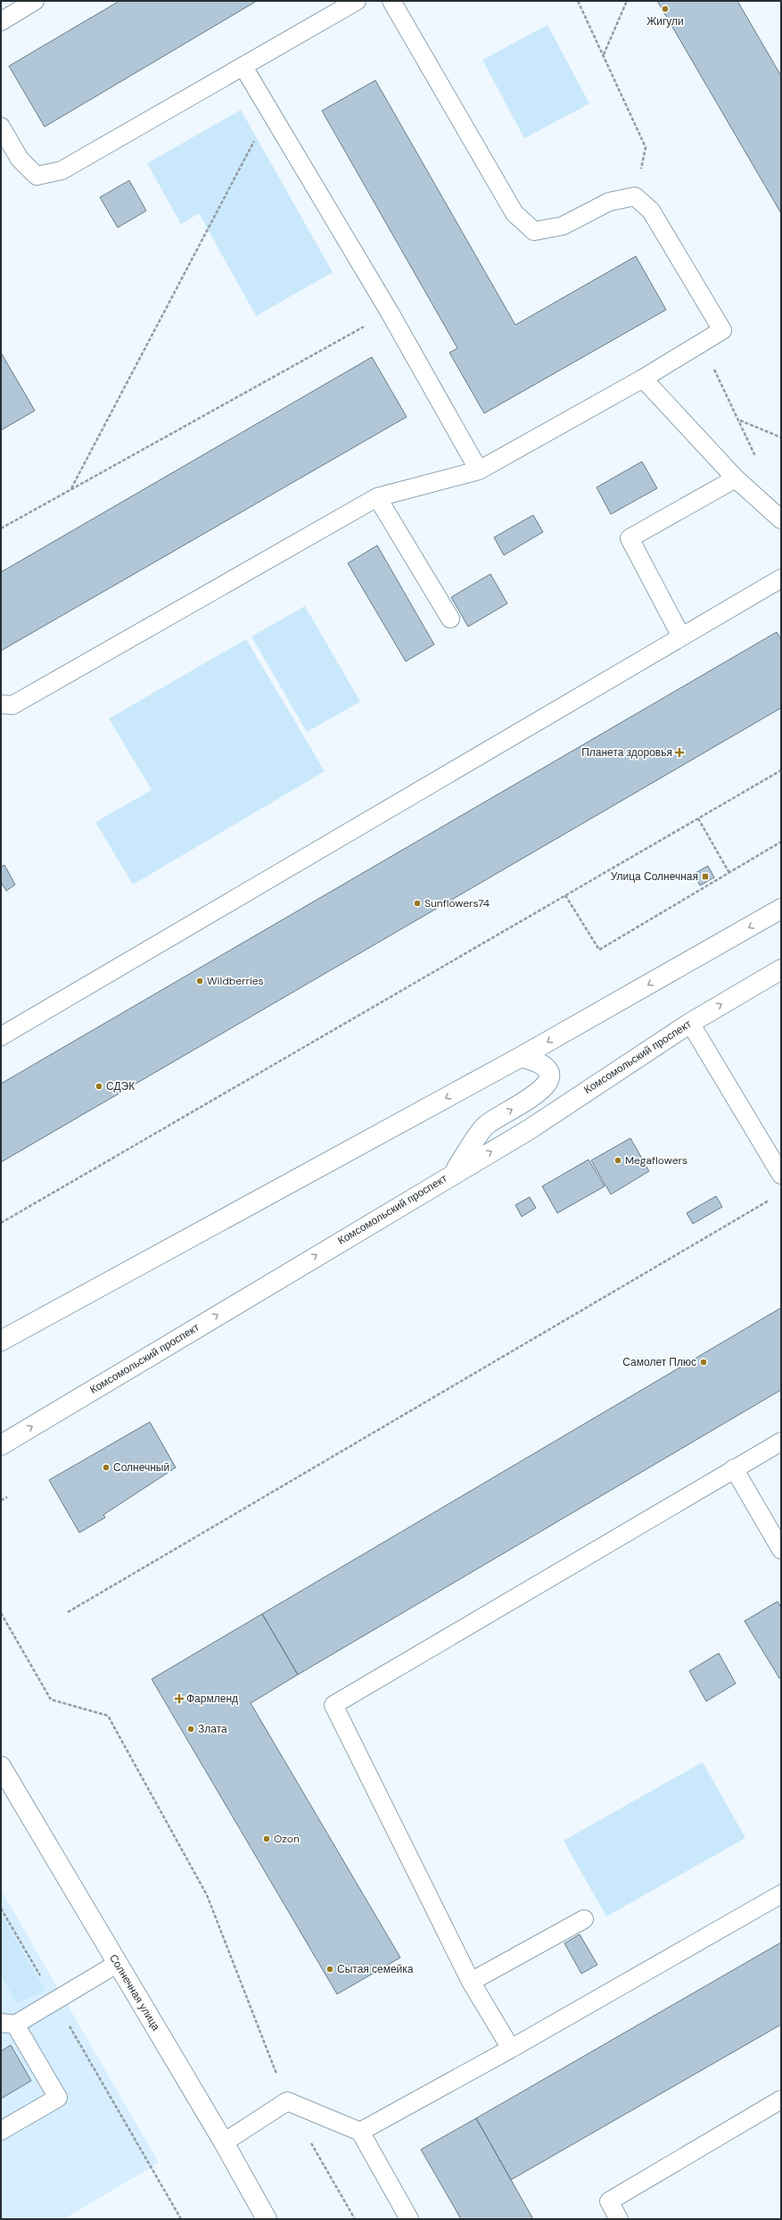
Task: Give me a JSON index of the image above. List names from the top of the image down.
{
  "streets": {
    "main road": ["Комсомольский проспект", "Солнечная улица"]
  },
  "places": {
    "other": [
      "Жигули",
      "Sunflowers74",
      "Wildberries",
      "СДЭК",
      "Megaflowers",
      "Самолет Плюс",
      "Солнечный",
      "Злата",
      "Ozon",
      "Сытая семейка"
    ],
    "health": ["Планета здоровья", "Фармленд"],
    "transit": ["Улица Солнечная"]
  }
}
